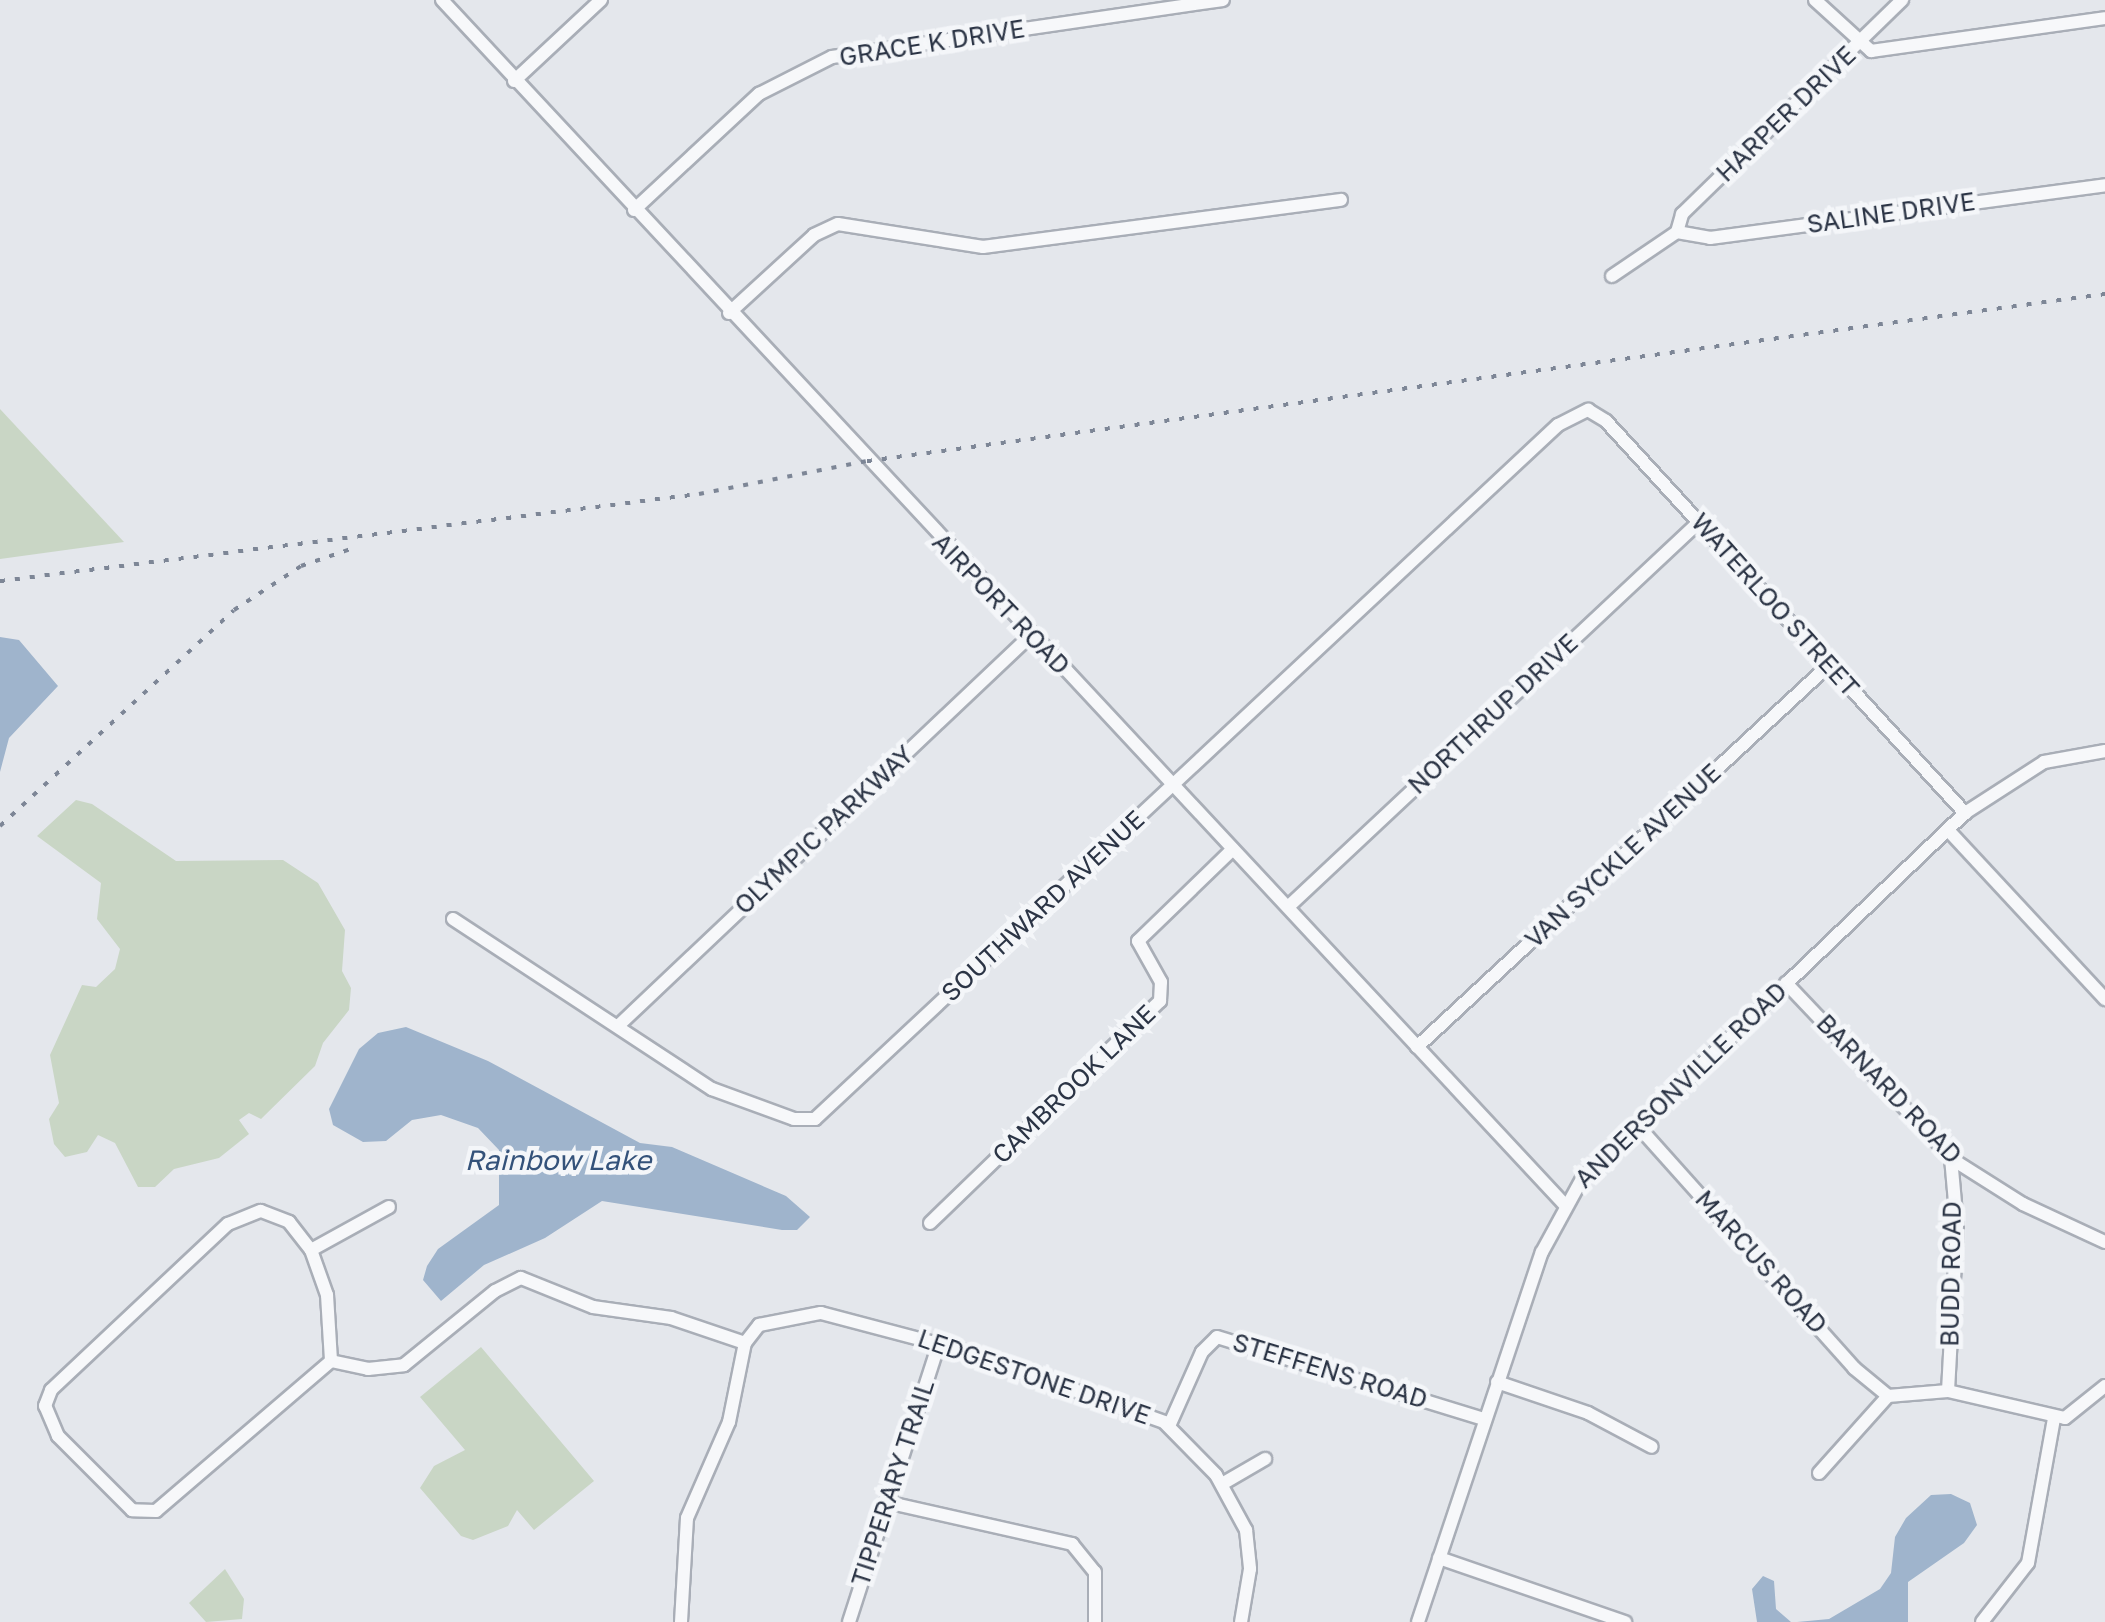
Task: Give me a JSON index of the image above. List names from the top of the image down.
{
  "streets": {
    "street": [
      "GRACE K DRIVE",
      "HARPER DRIVE",
      "SALINE DRIVE",
      "AIRPORT ROAD",
      "WATERLOO STREET",
      "NORTHRUP DRIVE",
      "OLYMPIC PARKWAY",
      "VAN SYCKLE AVENUE",
      "SOUTHWARD AVENUE",
      "CAMBROOK LANE",
      "ANDERSONVILLE ROAD",
      "BARNARD ROAD",
      "MARCUS ROAD",
      "BUDD ROAD",
      "STEFFENS ROAD",
      "LEDGESTONE DRIVE",
      "TIPPERARY TRAIL"
    ]
  },
  "crossings": [
    ["GRACE K DRIVE", "AIRPORT ROAD"],
    ["HARPER DRIVE", "SALINE DRIVE"],
    ["AIRPORT ROAD", "NORTHRUP DRIVE"],
    ["AIRPORT ROAD", "OLYMPIC PARKWAY"],
    ["AIRPORT ROAD", "VAN SYCKLE AVENUE"],
    ["AIRPORT ROAD", "SOUTHWARD AVENUE"],
    ["AIRPORT ROAD", "CAMBROOK LANE"],
    ["AIRPORT ROAD", "ANDERSONVILLE ROAD"],
    ["WATERLOO STREET", "NORTHRUP DRIVE"],
    ["WATERLOO STREET", "VAN SYCKLE AVENUE"],
    ["WATERLOO STREET", "SOUTHWARD AVENUE"],
    ["WATERLOO STREET", "ANDERSONVILLE ROAD"],
    ["OLYMPIC PARKWAY", "SOUTHWARD AVENUE"],
    ["ANDERSONVILLE ROAD", "BARNARD ROAD"],
    ["ANDERSONVILLE ROAD", "MARCUS ROAD"],
    ["ANDERSONVILLE ROAD", "STEFFENS ROAD"],
    ["BARNARD ROAD", "BUDD ROAD"],
    ["STEFFENS ROAD", "LEDGESTONE DRIVE"],
    ["LEDGESTONE DRIVE", "TIPPERARY TRAIL"]
  ],
  "water": ["Rainbow Lake"]
}
